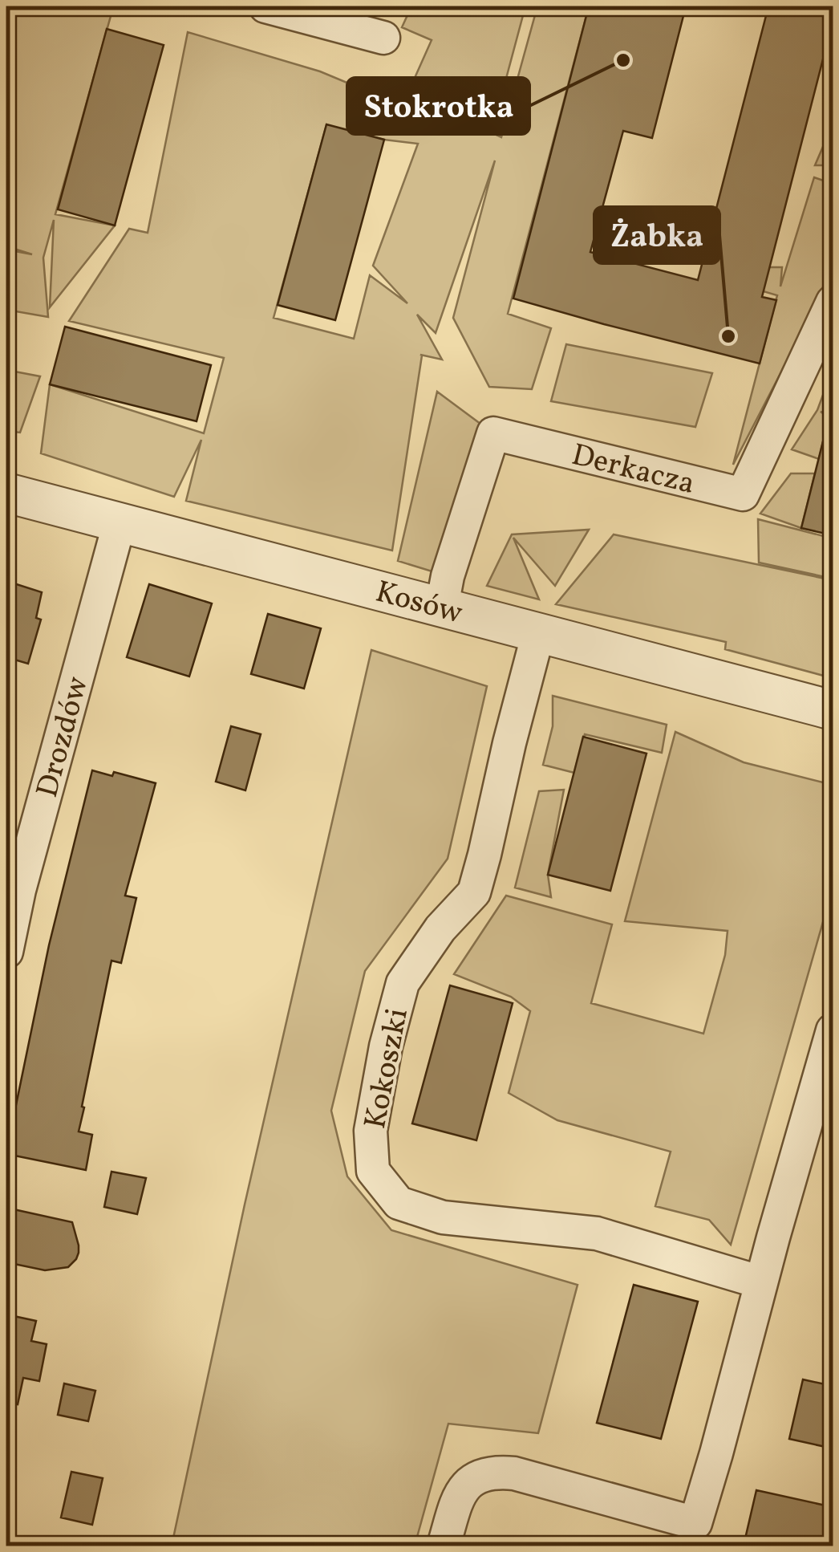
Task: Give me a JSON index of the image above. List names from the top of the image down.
{
  "streets": {
    "street": [
      "Derkacza",
      "Kosów",
      "Drozdów",
      "Kokoszki"
    ]
  },
  "crossings": [
    ["Derkacza", "Kosów"],
    ["Kosów", "Drozdów"],
    ["Kosów", "Kokoszki"]
  ],
  "places": ["Stokrotka", "Żabka"]
}
